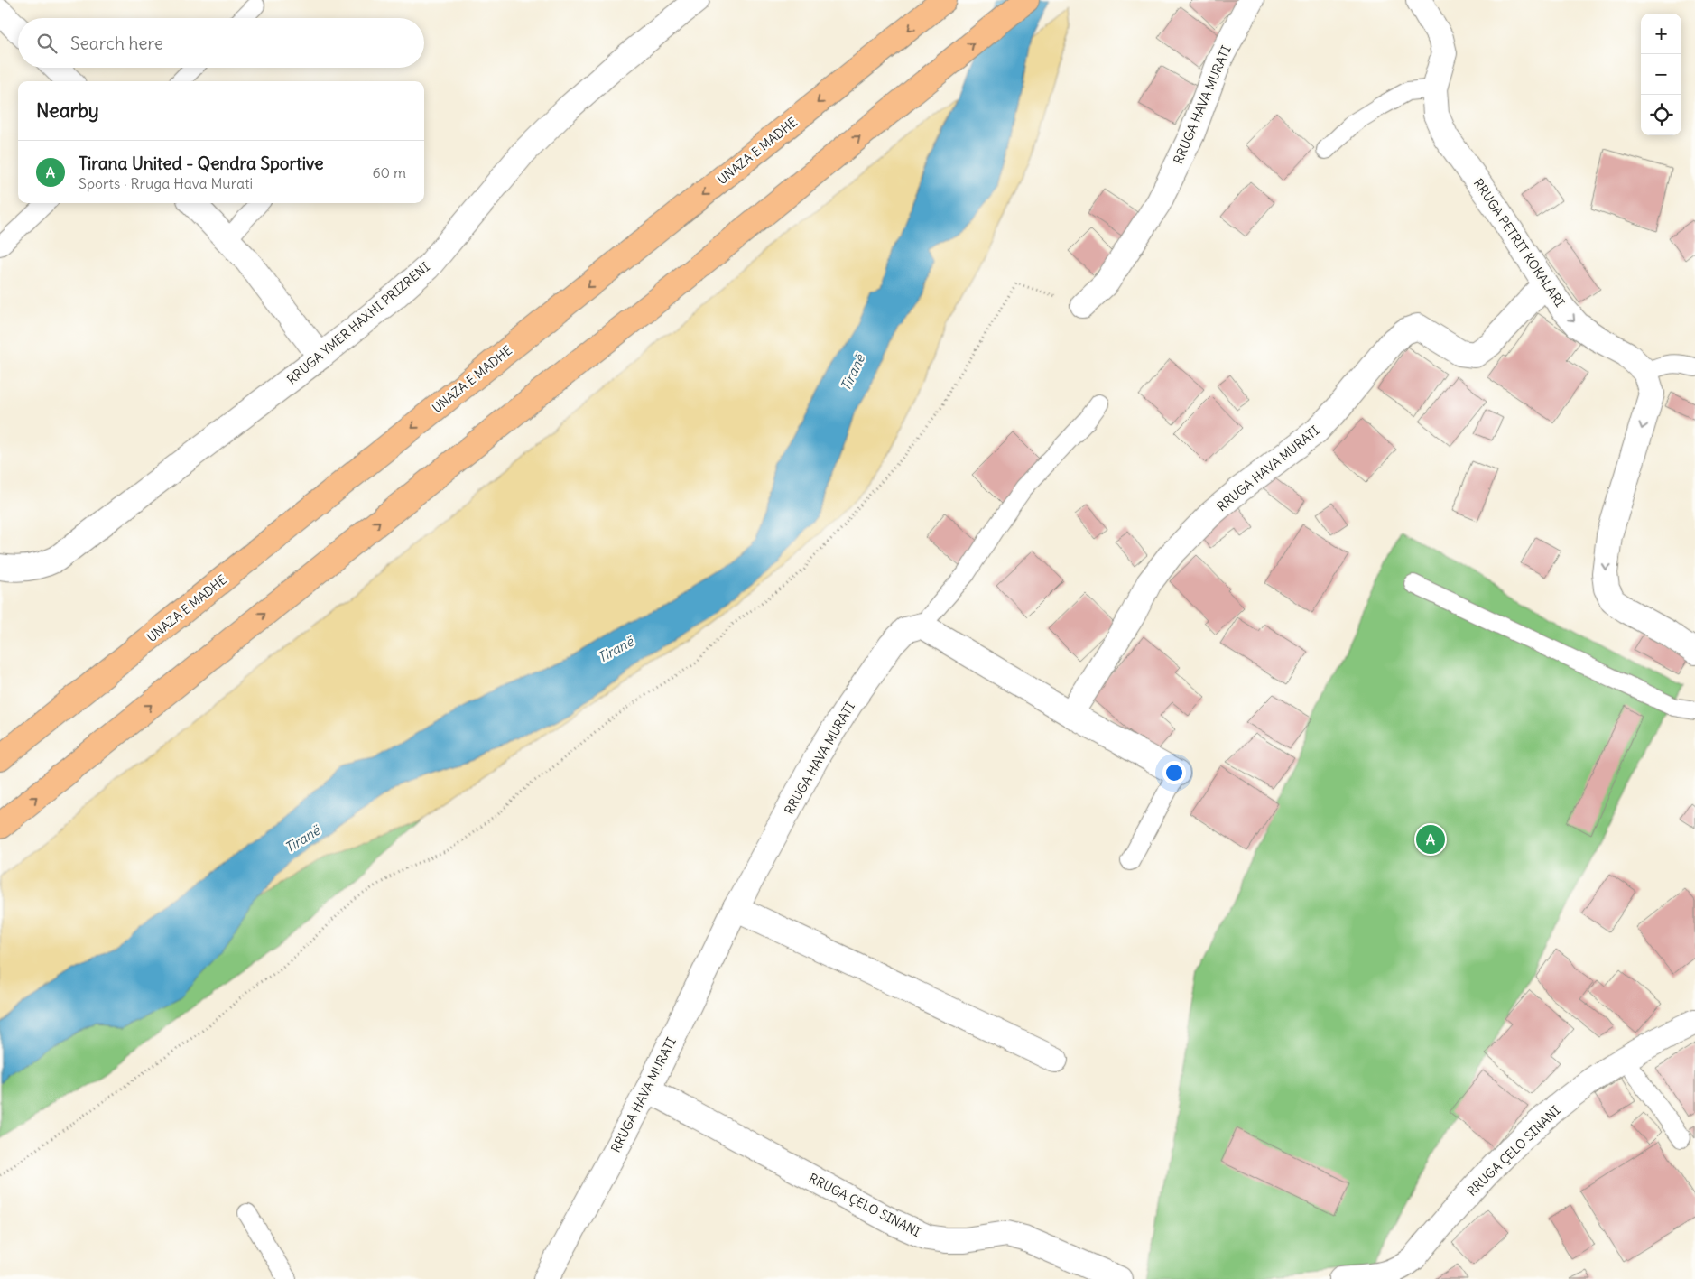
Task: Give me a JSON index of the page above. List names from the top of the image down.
{
  "streets": {
    "highway": ["UNAZA E MADHE"],
    "street": [
      "RRUGA HAVA MURATI",
      "RRUGA PETRIT KOKALARI",
      "RRUGA YMER HAXHI PRIZRENI",
      "RRUGA ÇELO SINANI"
    ]
  },
  "crossings": [
    ["RRUGA HAVA MURATI", "RRUGA PETRIT KOKALARI"],
    ["RRUGA HAVA MURATI", "RRUGA ÇELO SINANI"]
  ],
  "one_way": ["RRUGA PETRIT KOKALARI"],
  "water": ["Tiranë"],
  "page": {
    "map_buttons": ["+", "−"],
    "search": "Search here",
    "heading": "Nearby",
    "list": [
      {
        "mark": "A",
        "name": "Tirana United - Qendra Sportive",
        "note": "Sports · Rruga Hava Murati",
        "value": "60 m"
      }
    ],
    "pins": "A"
  }
}
